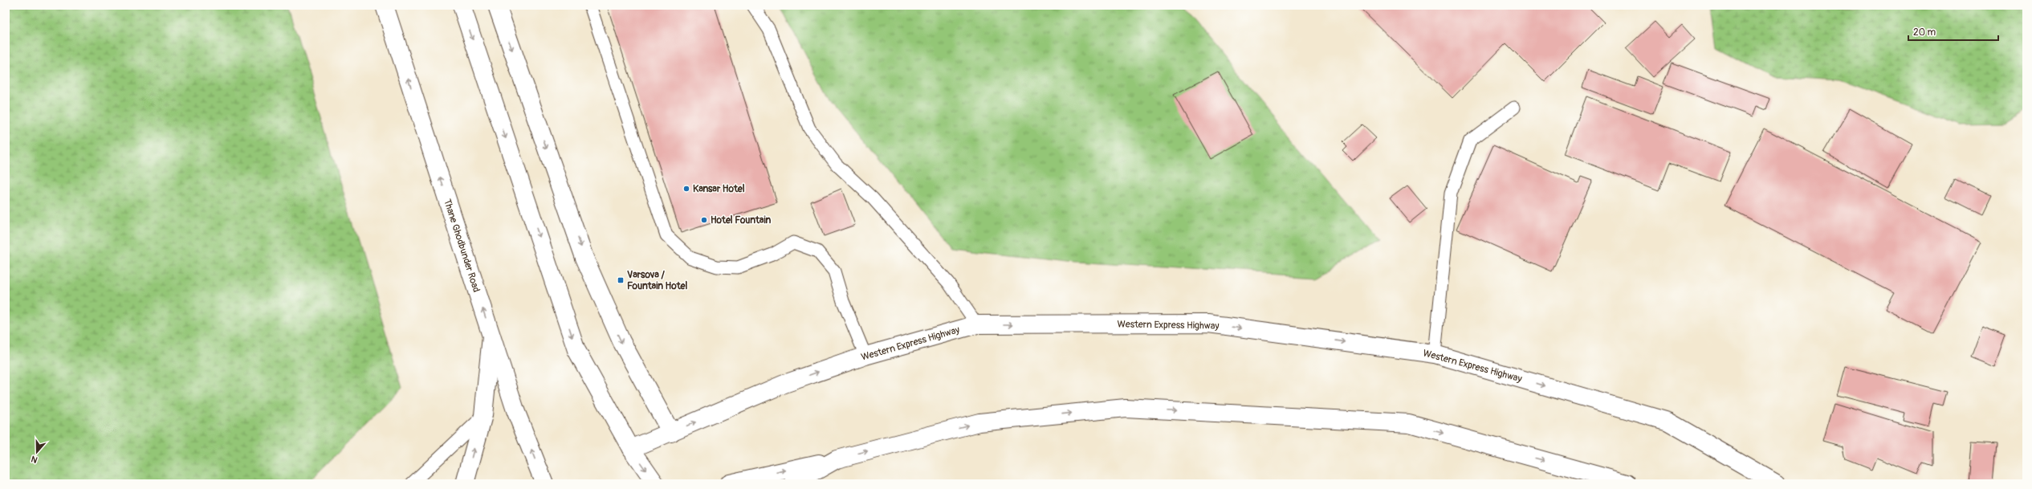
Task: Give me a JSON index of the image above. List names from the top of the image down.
{
  "streets": {
    "main road": ["Thane Ghodbunder Road", "Western Express Highway"]
  },
  "places": {
    "other": ["Kansar Hotel", "Hotel Fountain"],
    "transit": ["Varsova / Fountain Hotel"]
  },
  "scale_bar": "20 m",
  "north": "bottom"
}
